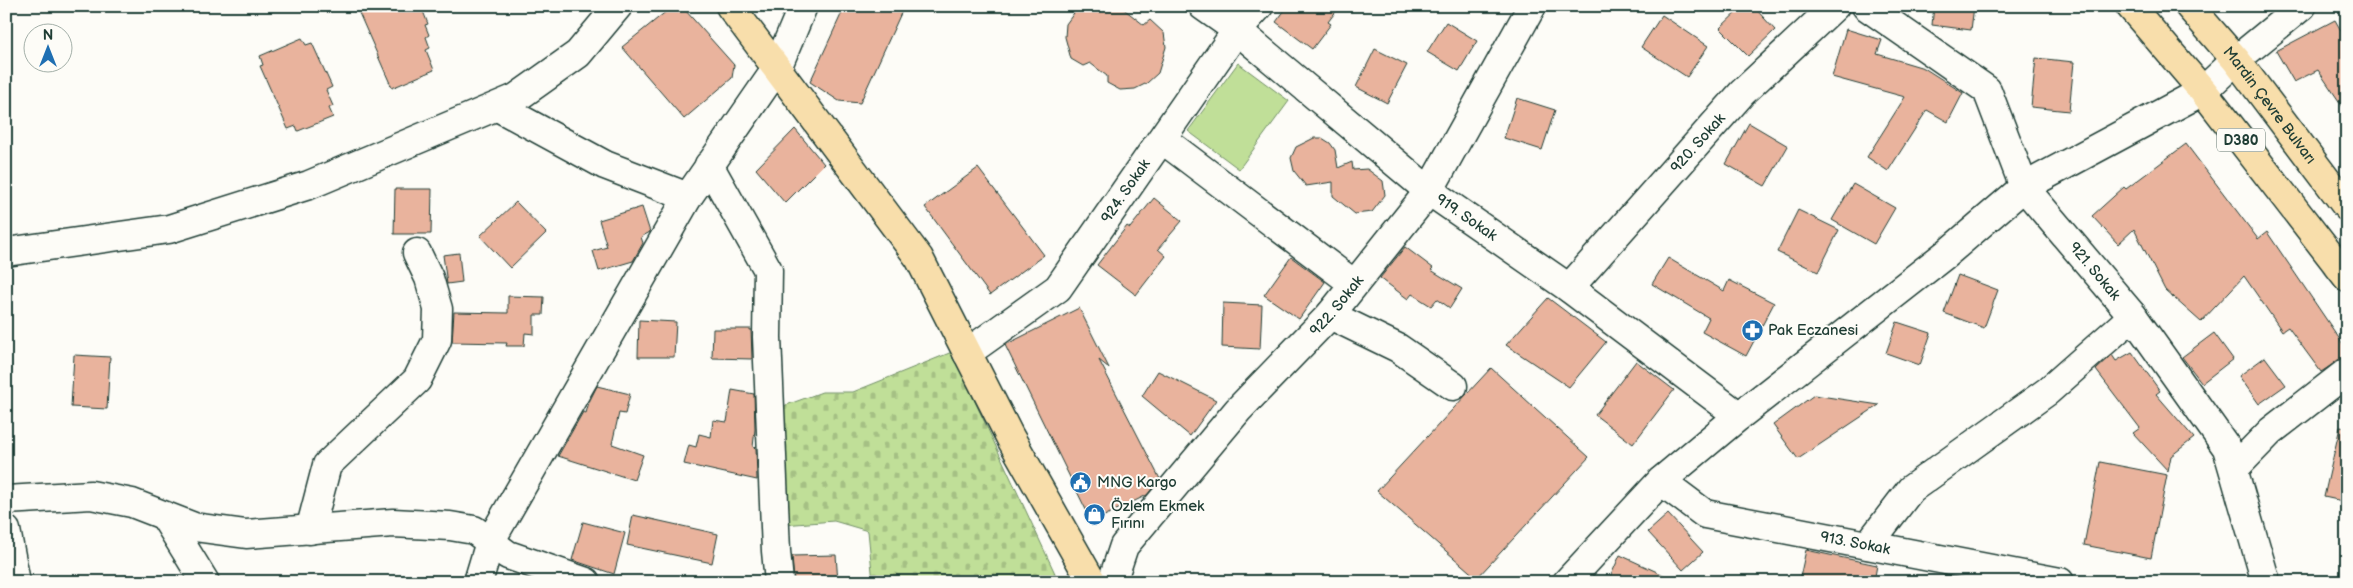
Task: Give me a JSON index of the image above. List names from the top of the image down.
{
  "streets": {
    "main road": ["Mardin Çevre Bulvarı", "D380"],
    "street": [
      "920. Sokak",
      "924. Sokak",
      "919. Sokak",
      "921. Sokak",
      "922. Sokak",
      "913. Sokak"
    ]
  },
  "crossings": [
    ["920. Sokak", "919. Sokak"],
    ["924. Sokak", "919. Sokak"],
    ["919. Sokak", "922. Sokak"]
  ],
  "places": {
    "pharmacy": ["Pak Eczanesi"],
    "public building": ["MNG Kargo"],
    "shop": ["Özlem Ekmek Fırını"]
  },
  "north": "top"
}
